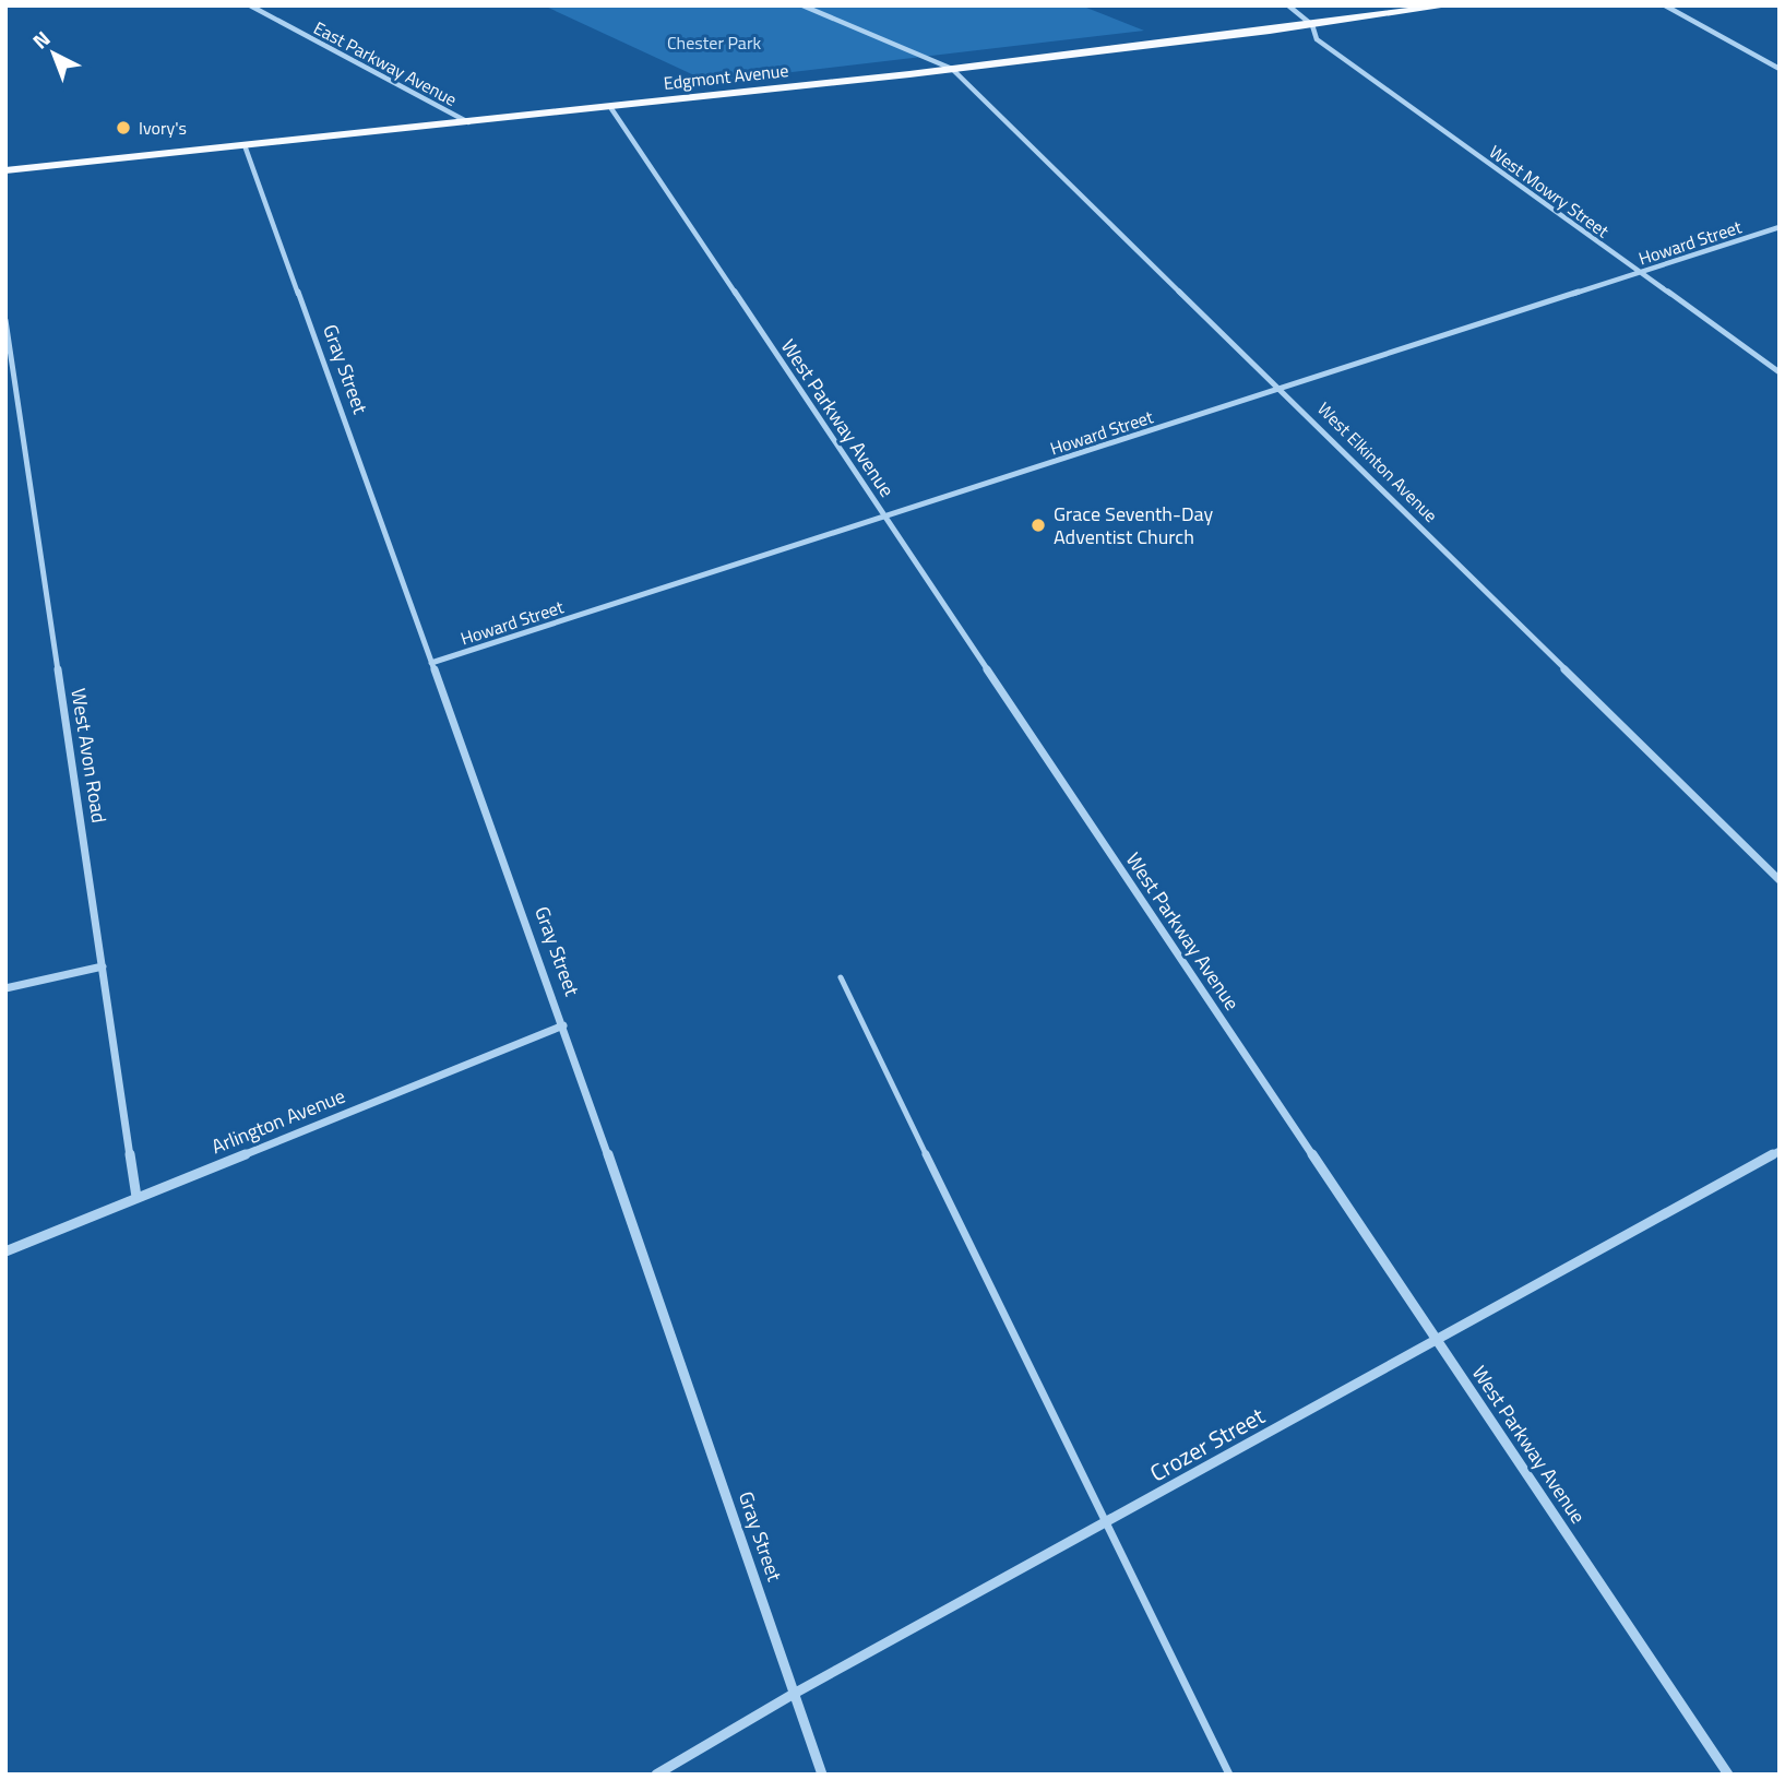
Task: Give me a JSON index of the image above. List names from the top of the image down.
{
  "streets": {
    "main road": ["Edgmont Avenue"],
    "street": [
      "East Parkway Avenue",
      "West Mowry Street",
      "Howard Street",
      "Gray Street",
      "West Parkway Avenue",
      "West Elkinton Avenue",
      "West Avon Road",
      "Arlington Avenue",
      "Crozer Street"
    ]
  },
  "crossings": [
    ["East Parkway Avenue", "Edgmont Avenue"],
    ["Edgmont Avenue", "West Mowry Street"],
    ["Edgmont Avenue", "Gray Street"],
    ["Edgmont Avenue", "West Parkway Avenue"],
    ["Edgmont Avenue", "West Elkinton Avenue"],
    ["West Mowry Street", "Howard Street"],
    ["Howard Street", "Gray Street"],
    ["Howard Street", "West Parkway Avenue"],
    ["Howard Street", "West Elkinton Avenue"],
    ["Gray Street", "Arlington Avenue"],
    ["Gray Street", "Crozer Street"],
    ["West Parkway Avenue", "Crozer Street"],
    ["West Avon Road", "Arlington Avenue"]
  ],
  "parks": ["Chester Park"],
  "places": ["Ivory's", "Grace Seventh-Day Adventist Church"],
  "north": "top left"
}
